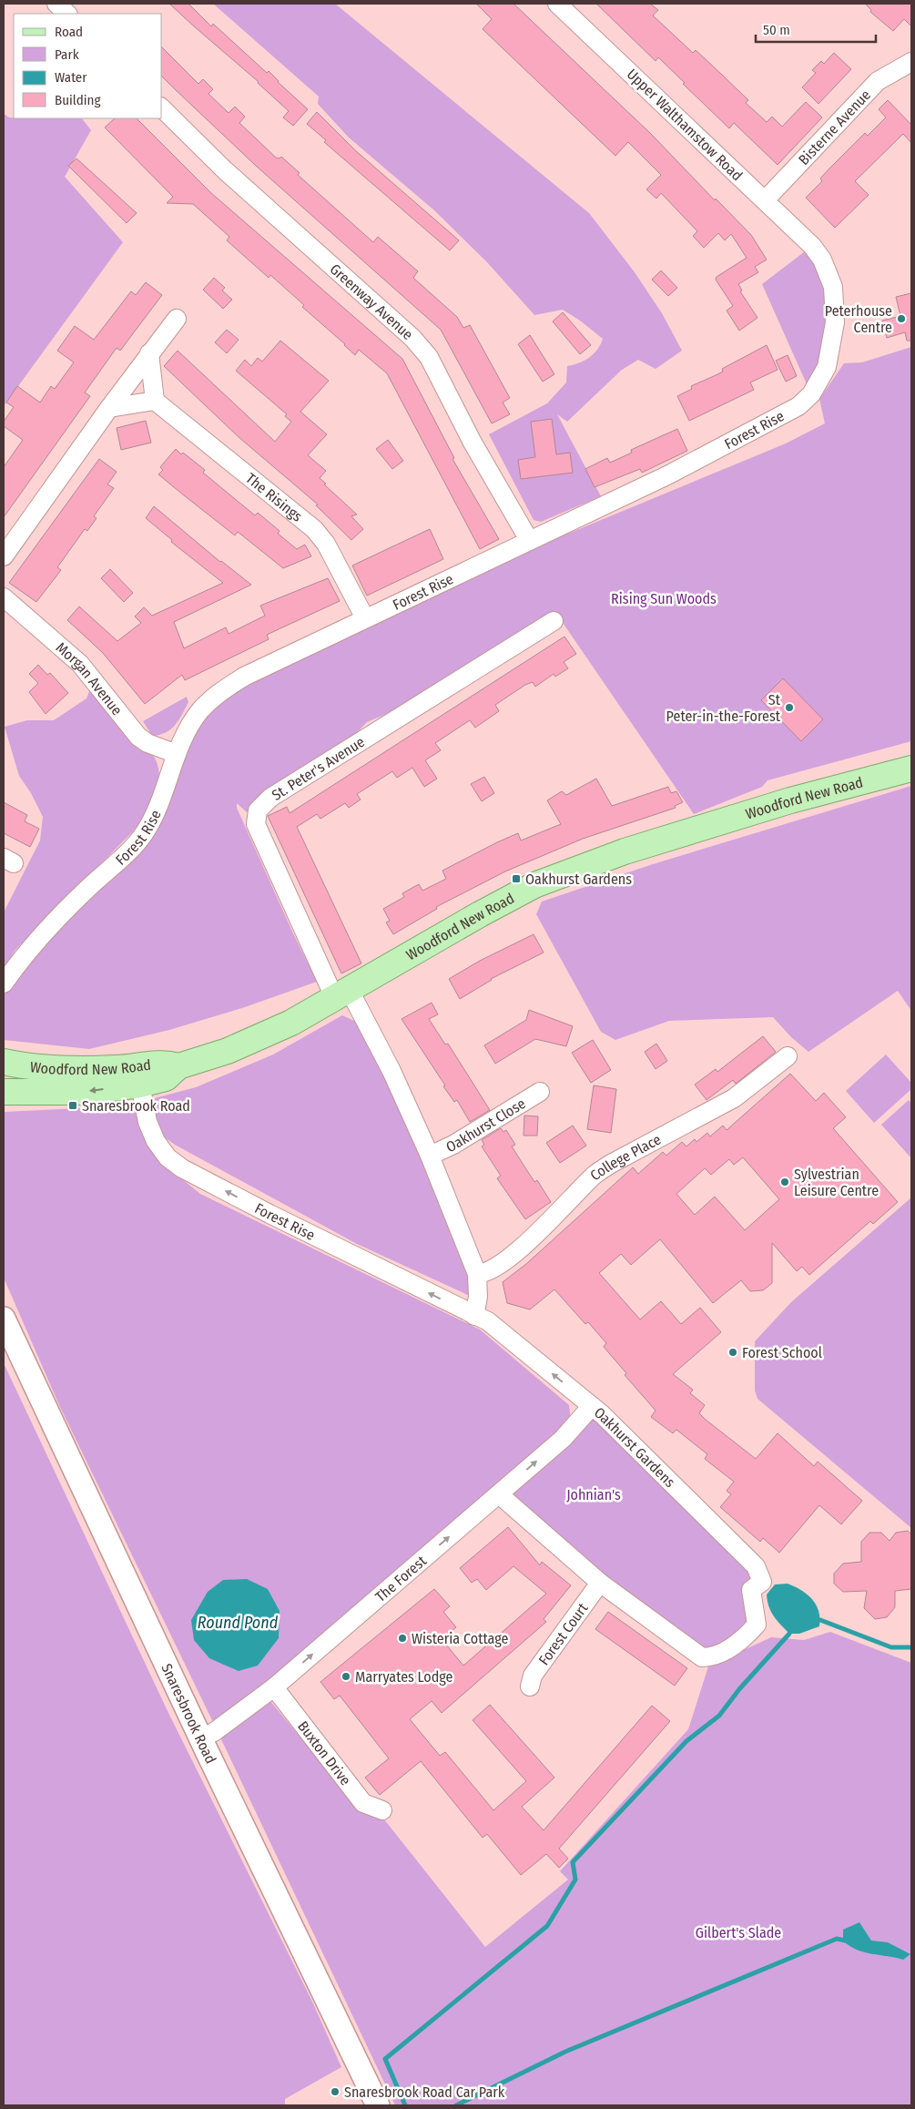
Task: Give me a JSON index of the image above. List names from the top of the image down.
{
  "streets": {
    "main road": ["Woodford New Road"],
    "street": [
      "Upper Walthamstow Road",
      "Bisterne Avenue",
      "Greenway Avenue",
      "Forest Rise",
      "The Risings",
      "Morgan Avenue",
      "St. Peter's Avenue",
      "Oakhurst Close",
      "College Place",
      "Oakhurst Gardens",
      "The Forest",
      "Forest Court",
      "Snaresbrook Road",
      "Buxton Drive"
    ]
  },
  "crossings": [
    ["Upper Walthamstow Road", "Bisterne Avenue"],
    ["Upper Walthamstow Road", "Forest Rise"],
    ["Greenway Avenue", "Forest Rise"],
    ["Forest Rise", "The Risings"],
    ["Forest Rise", "Morgan Avenue"],
    ["Forest Rise", "Woodford New Road"],
    ["Forest Rise", "Oakhurst Gardens"],
    ["St. Peter's Avenue", "Woodford New Road"],
    ["Oakhurst Gardens", "The Forest"],
    ["Oakhurst Gardens", "Forest Court"],
    ["The Forest", "Snaresbrook Road"],
    ["The Forest", "Buxton Drive"]
  ],
  "one_way": ["The Forest"],
  "water": ["Round Pond"],
  "parks": ["Rising Sun Woods", "Johnian's", "Gilbert's Slade"],
  "places": {
    "other": [
      "Peterhouse Centre",
      "St Peter-in-the-Forest",
      "Sylvestrian Leisure Centre",
      "Forest School",
      "Wisteria Cottage",
      "Marryates Lodge",
      "Snaresbrook Road Car Park"
    ],
    "transit": ["Oakhurst Gardens", "Snaresbrook Road"]
  },
  "legend": [
    "Road",
    "Park",
    "Water",
    "Building"
  ],
  "scale_bar": "50 m"
}
